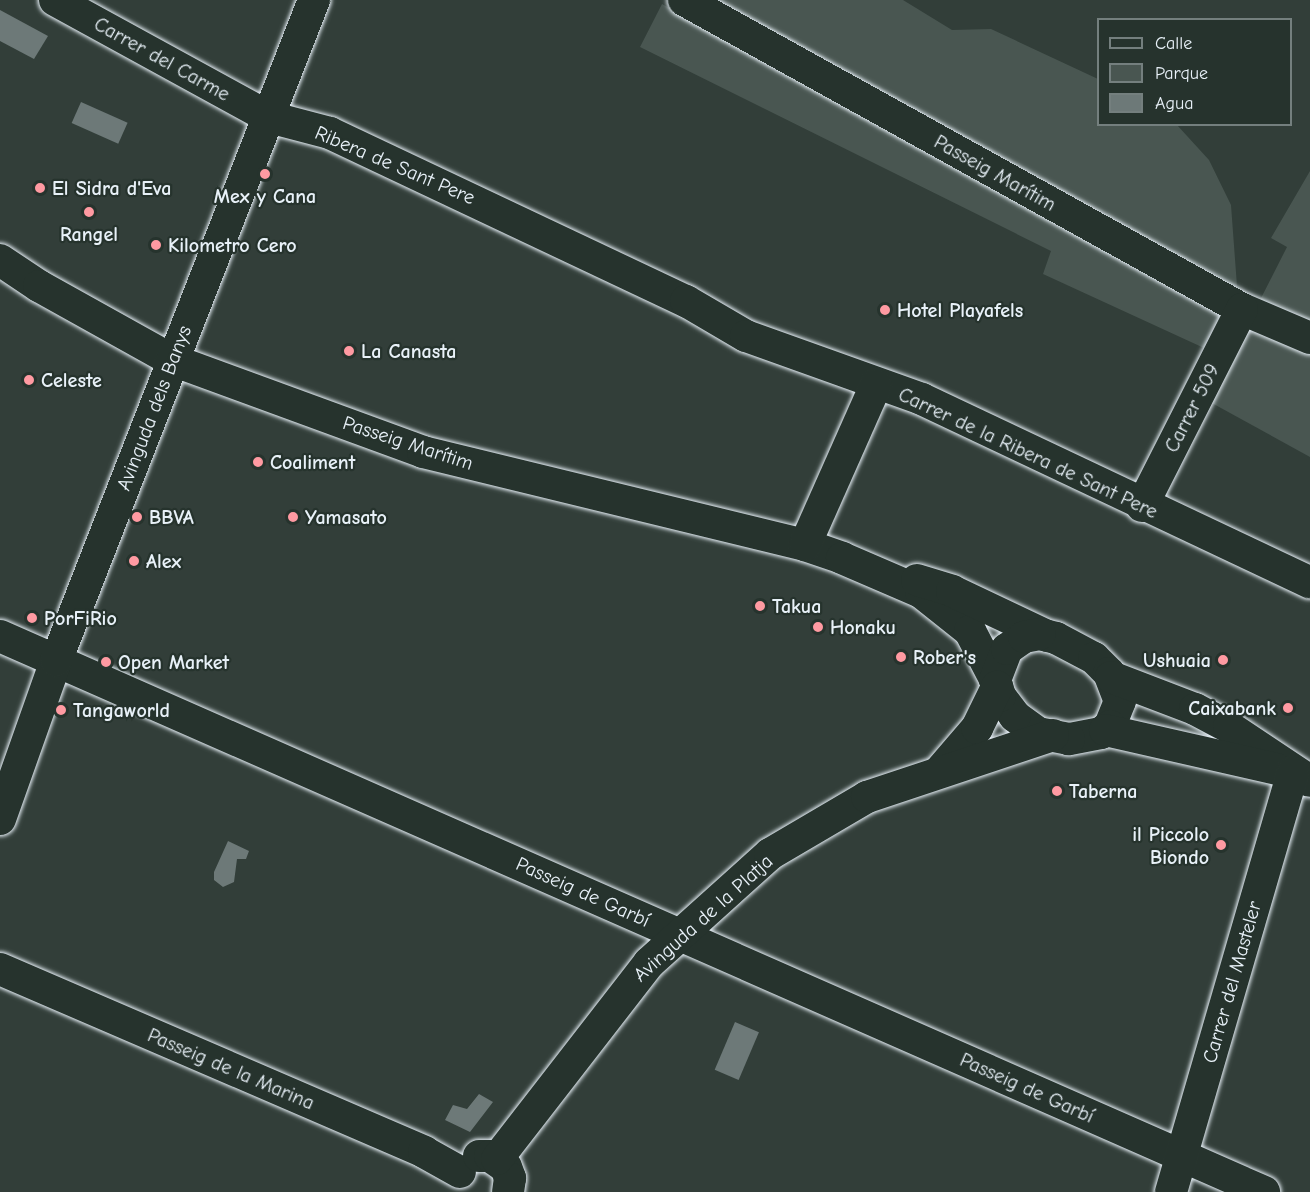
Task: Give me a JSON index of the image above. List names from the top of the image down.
{
  "streets": {
    "street": [
      "Carrer del Carme",
      "Ribera de Sant Pere",
      "Passeig Marítim",
      "Avinguda dels Banys",
      "Carrer 509",
      "Carrer de la Ribera de Sant Pere",
      "Passeig de Garbí",
      "Avinguda de la Platja",
      "Carrer del Masteler",
      "Passeig de la Marina"
    ]
  },
  "crossings": [
    ["Carrer del Carme", "Ribera de Sant Pere"],
    ["Carrer del Carme", "Avinguda dels Banys"],
    ["Ribera de Sant Pere", "Avinguda dels Banys"],
    ["Ribera de Sant Pere", "Carrer de la Ribera de Sant Pere"],
    ["Passeig Marítim", "Avinguda dels Banys"],
    ["Passeig Marítim", "Carrer 509"],
    ["Passeig Marítim", "Avinguda de la Platja"],
    ["Avinguda dels Banys", "Passeig de Garbí"],
    ["Carrer 509", "Carrer de la Ribera de Sant Pere"],
    ["Passeig de Garbí", "Avinguda de la Platja"],
    ["Passeig de Garbí", "Carrer del Masteler"]
  ],
  "places": [
    "Mex y Cana",
    "El Sidra d'Eva",
    "Rangel",
    "Kilometro Cero",
    "Hotel Playafels",
    "La Canasta",
    "Celeste",
    "Coaliment",
    "BBVA",
    "Yamasato",
    "Alex",
    "Takua",
    "PorFiRio",
    "Honaku",
    "Rober's",
    "Ushuaia",
    "Open Market",
    "Caixabank",
    "Tangaworld",
    "Taberna",
    "il Piccolo Biondo"
  ],
  "legend": ["Calle", "Parque", "Agua"]
}
